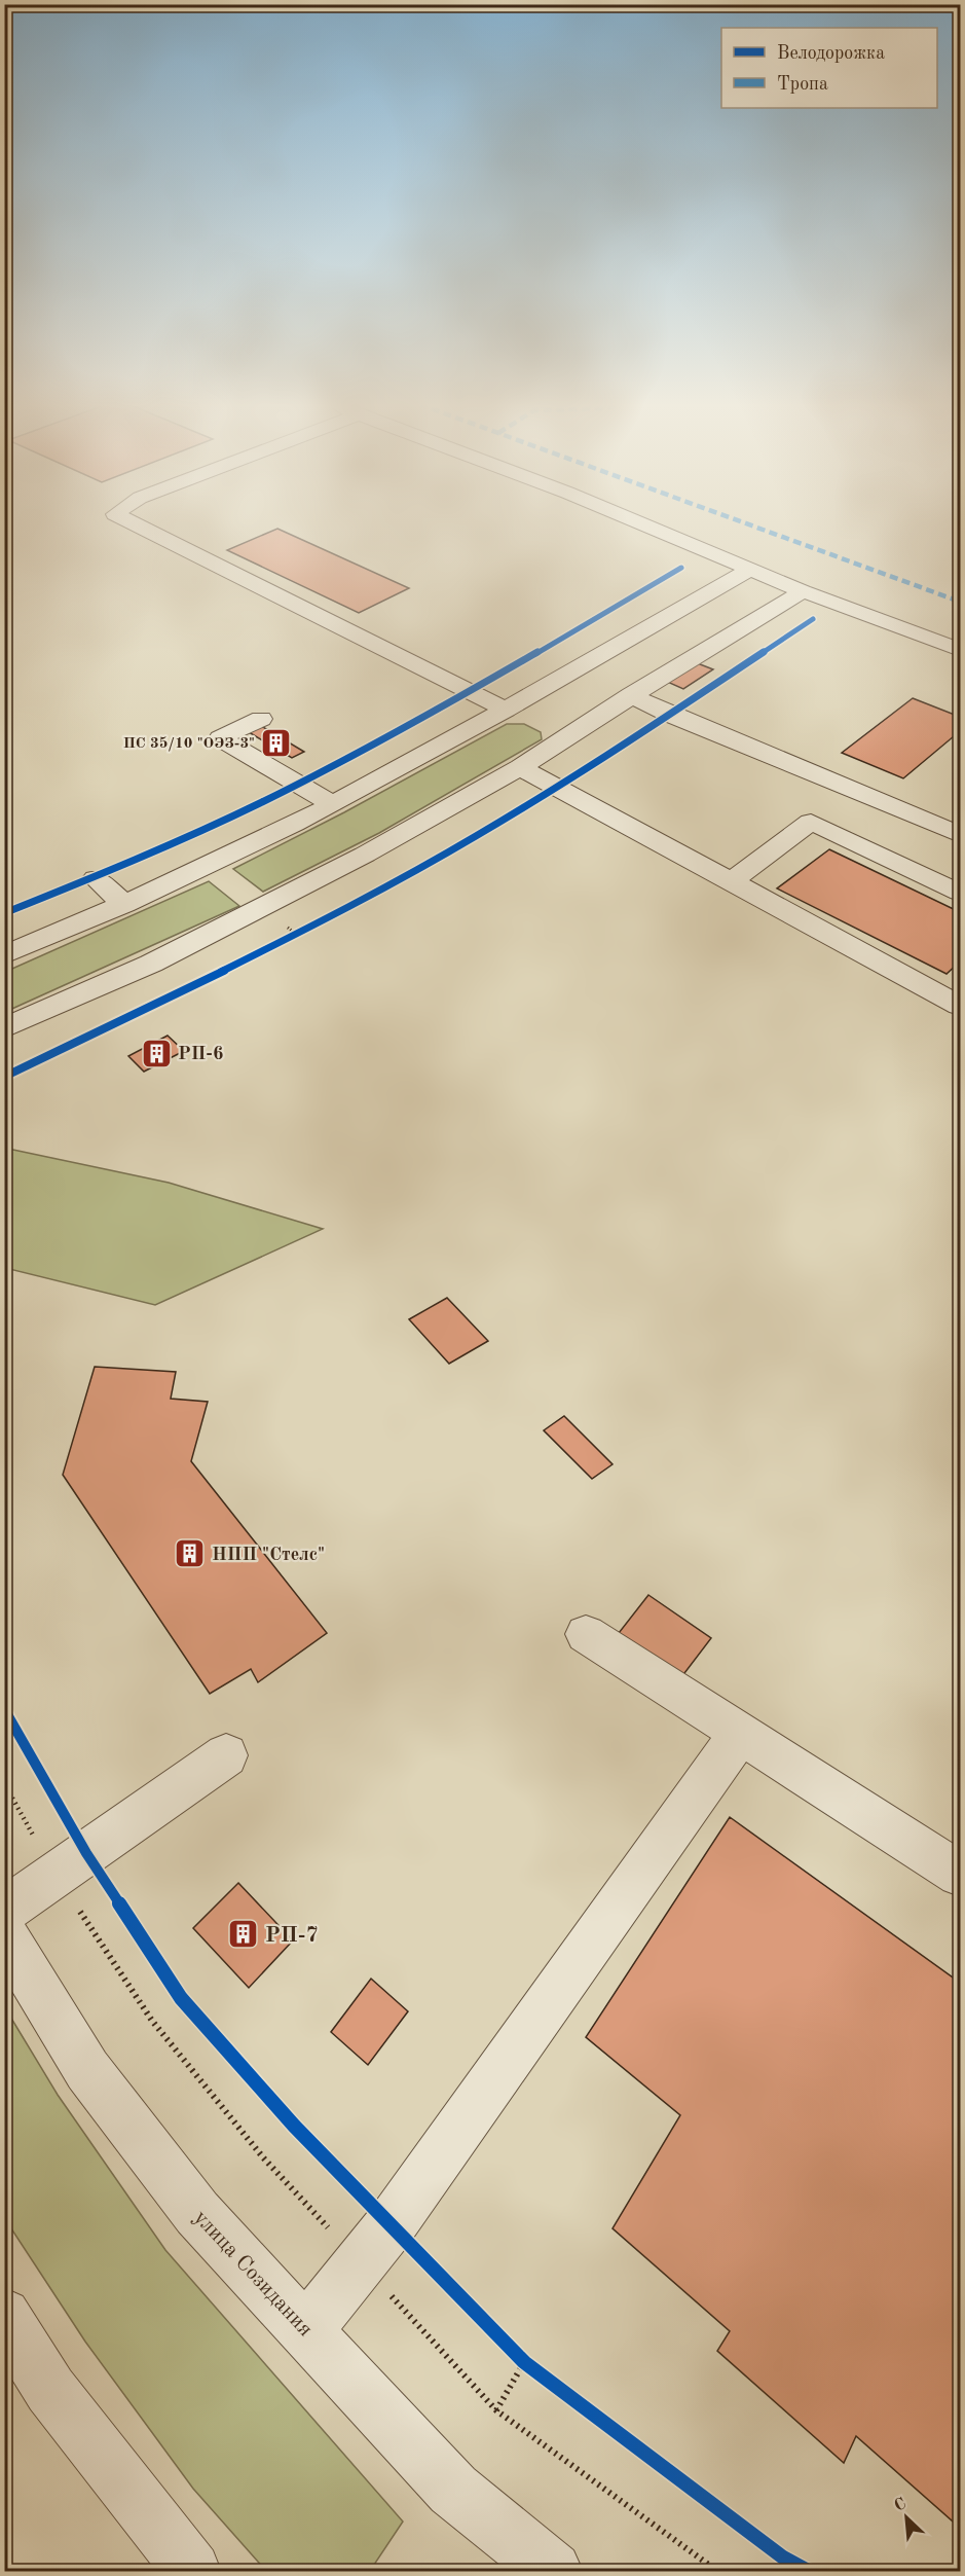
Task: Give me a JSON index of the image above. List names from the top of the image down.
{
  "streets": {
    "street": ["улица Созидания"]
  },
  "places": {
    "building": [
      "ПС 35/10 \"ОЭЗ-3\"",
      "РП-6",
      "НПП \"Стелс\"",
      "РП-7"
    ]
  },
  "legend": ["Велодорожка", "Тропа"],
  "north": "top left"
}
